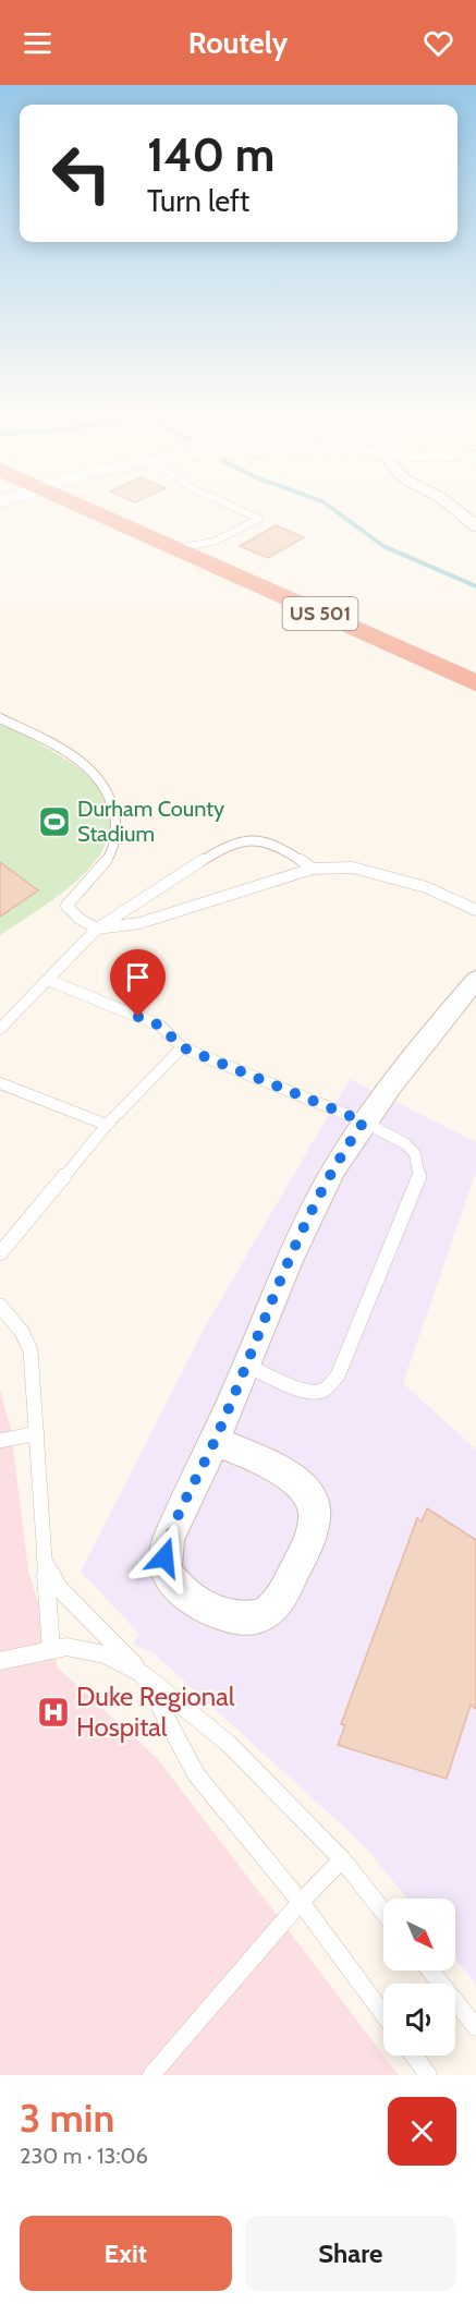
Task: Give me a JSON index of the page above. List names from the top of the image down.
{
  "streets": {
    "highway": ["US 501"]
  },
  "places": {
    "sports": ["Durham County Stadium"],
    "hospital": ["Duke Regional Hospital"]
  },
  "north": "bottom right",
  "page": {
    "header": "Routely",
    "turn": ["140 m", "Turn left"],
    "heading": ["3 min", "230 m · 13:06"],
    "buttons": ["Exit", "Share"]
  }
}
